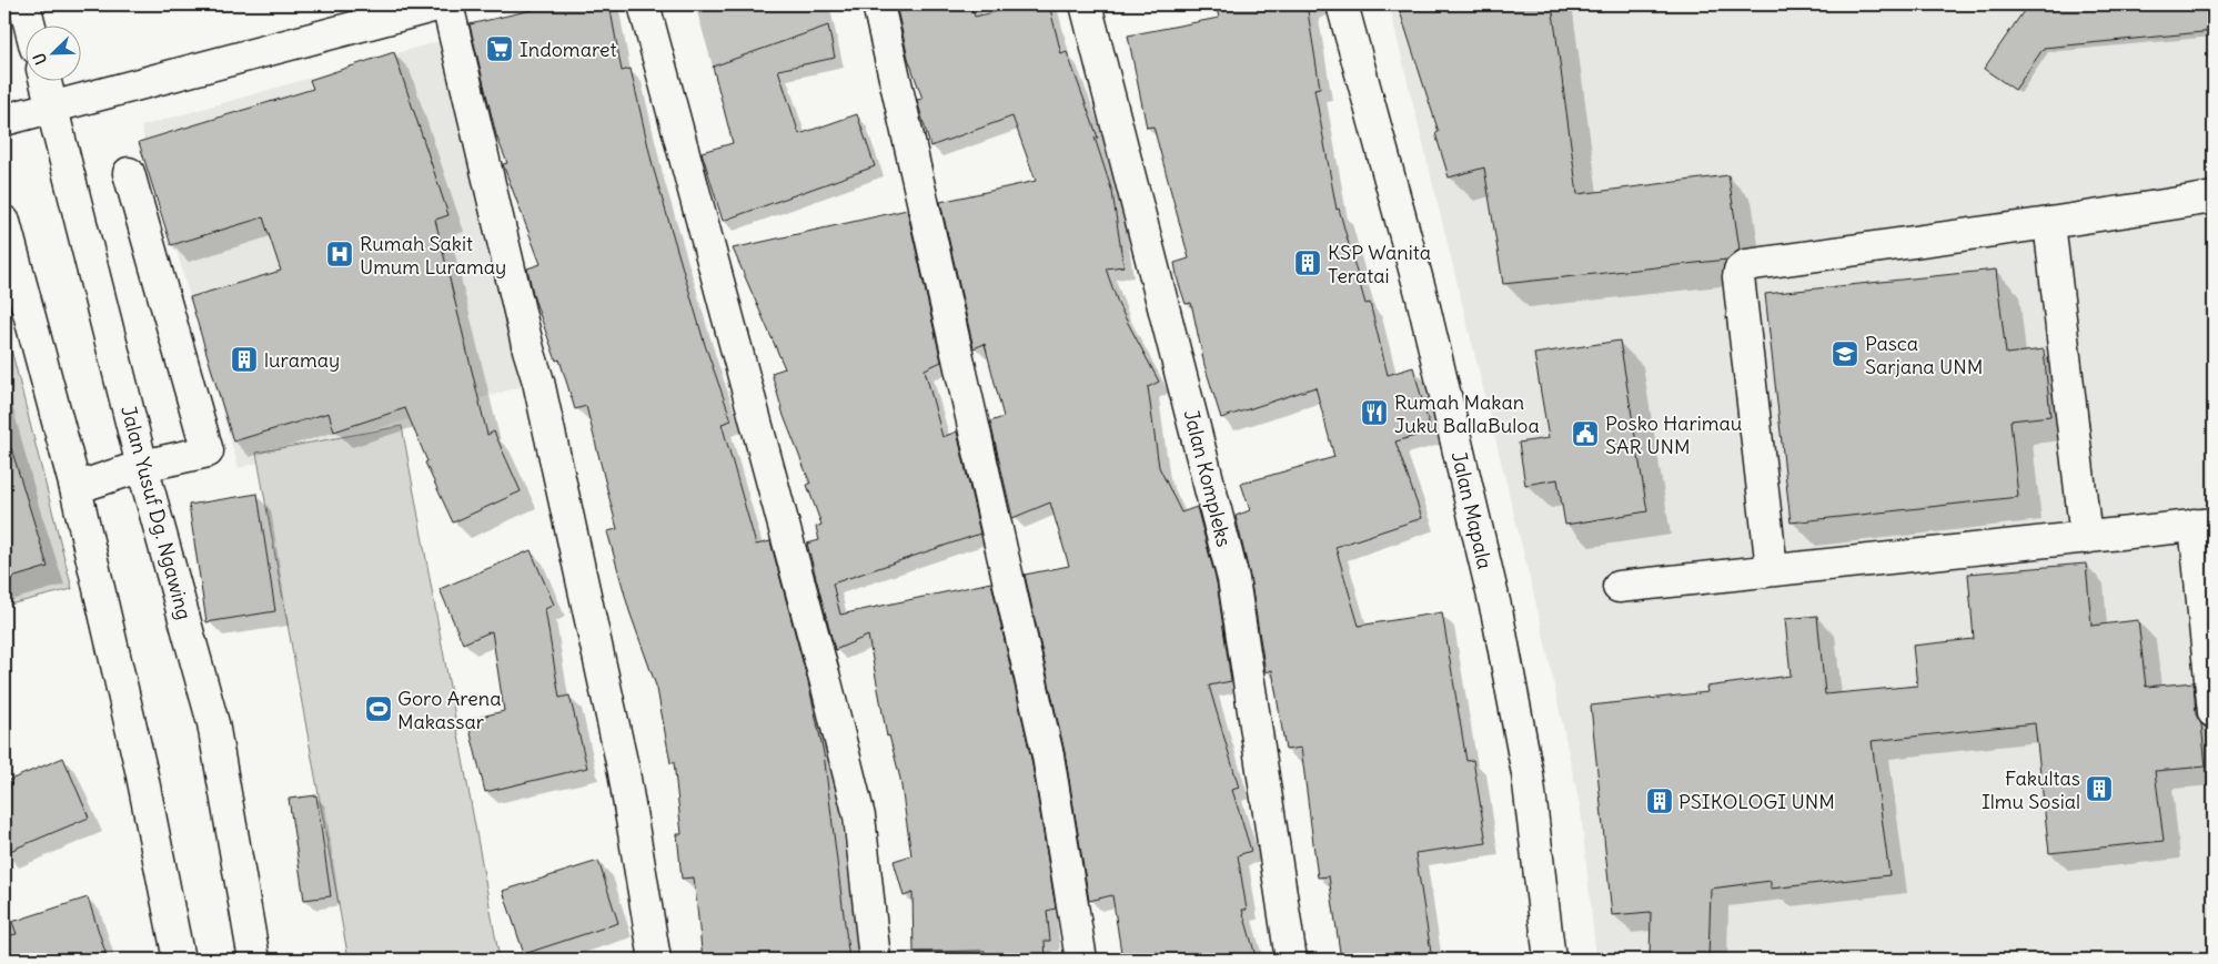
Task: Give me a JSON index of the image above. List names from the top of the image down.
{
  "streets": {
    "street": ["Jalan Kompleks", "Jalan Mapala", "Jalan Yusuf Dg. Ngawing"]
  },
  "places": {
    "supermarket": ["Indomaret"],
    "hospital": ["Rumah Sakit Umum Luramay"],
    "building": [
      "KSP Wanita Teratai",
      "luramay",
      "Fakultas Ilmu Sosial",
      "PSIKOLOGI UNM"
    ],
    "school or university": ["Pasca Sarjana UNM"],
    "restaurant": ["Rumah Makan Juku BallaBuloa"],
    "public building": ["Posko Harimau SAR UNM"],
    "sports": ["Goro Arena Makassar"]
  },
  "north": "bottom left"
}
